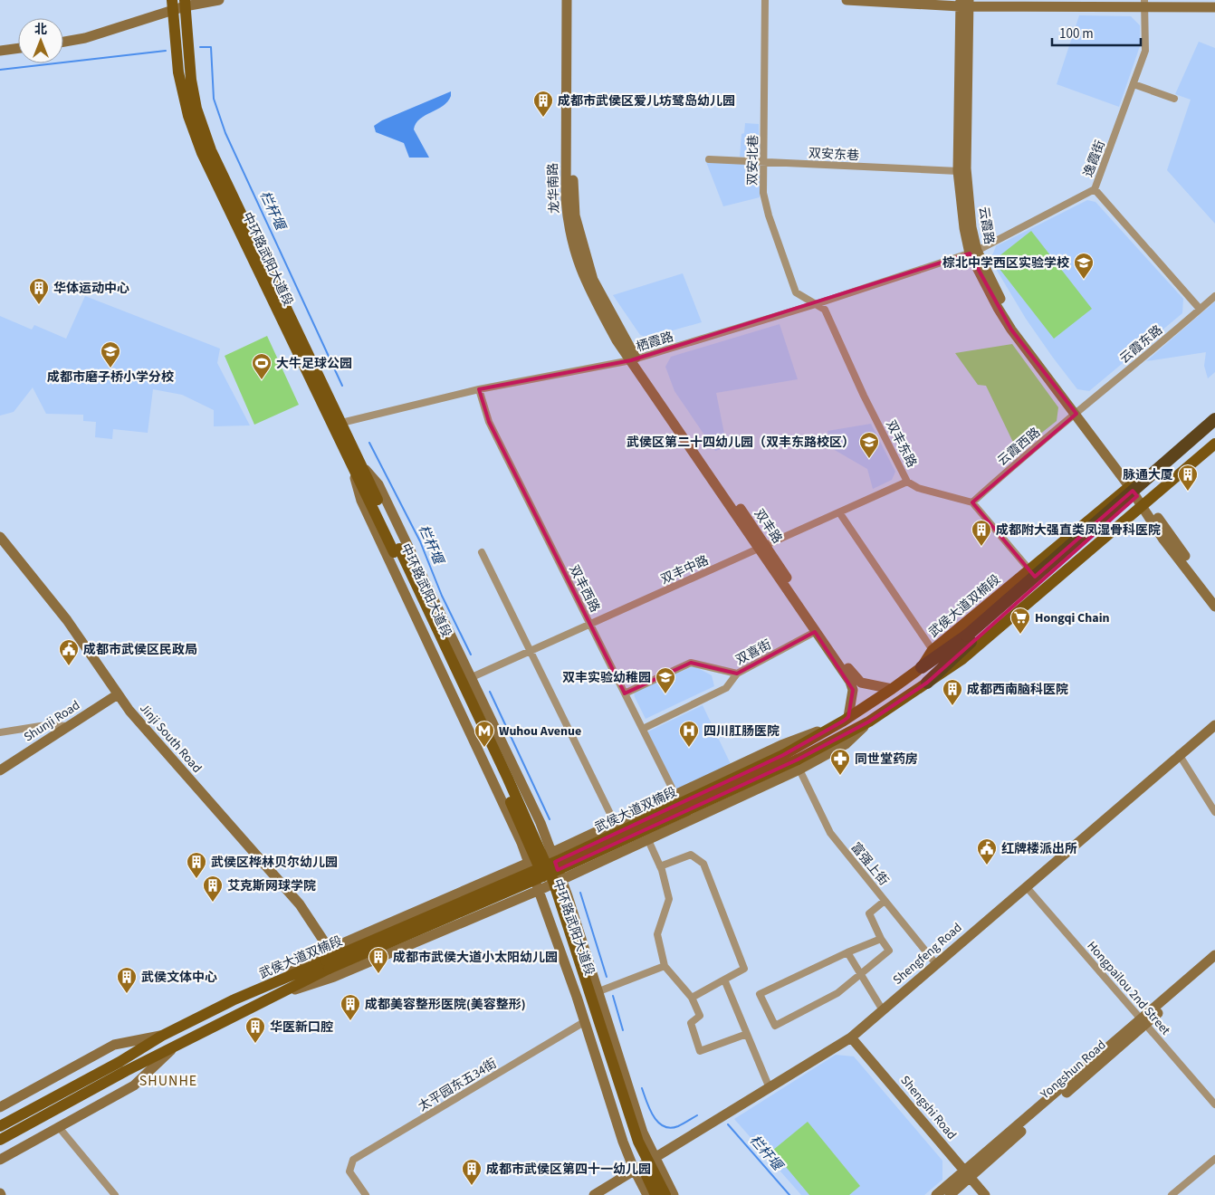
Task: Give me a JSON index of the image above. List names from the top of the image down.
{
  "streets": {
    "main road": ["中环路武阳大道段", "武侯大道双楠段"],
    "street": [
      "双安东巷",
      "逸霞街",
      "双安北巷",
      "龙华南路",
      "云霞路",
      "栖霞路",
      "云霞东路",
      "双丰东路",
      "云霞西路",
      "双丰路",
      "双丰中路",
      "双丰西路",
      "双喜街",
      "Shunji Road",
      "Jinji South Road",
      "富强上街",
      "Shengfeng Road",
      "Hongpailou 2nd Street",
      "Yongshun Road",
      "太平园东五34街",
      "Shengshi Road"
    ]
  },
  "crossings": [
    ["双安东巷", "双安北巷"],
    ["逸霞街", "云霞路"],
    ["逸霞街", "栖霞路"],
    ["双安北巷", "栖霞路"],
    ["双安北巷", "双丰东路"],
    ["龙华南路", "栖霞路"],
    ["龙华南路", "双丰路"],
    ["云霞路", "栖霞路"],
    ["云霞路", "云霞东路"],
    ["云霞路", "云霞西路"],
    ["云霞路", "武侯大道双楠段"],
    ["中环路武阳大道段", "栖霞路"],
    ["栖霞路", "双丰东路"],
    ["栖霞路", "双丰路"],
    ["栖霞路", "双丰西路"],
    ["云霞东路", "云霞西路"],
    ["双丰东路", "云霞西路"],
    ["双丰东路", "双丰中路"],
    ["双丰路", "双丰中路"],
    ["双丰路", "武侯大道双楠段"],
    ["双丰路", "双喜街"],
    ["双丰中路", "双丰西路"],
    ["双丰西路", "双喜街"],
    ["武侯大道双楠段", "富强上街"],
    ["Shunji Road", "Jinji South Road"],
    ["富强上街", "Shengfeng Road"],
    ["Shengfeng Road", "Hongpailou 2nd Street"],
    ["Shengfeng Road", "Shengshi Road"],
    ["Hongpailou 2nd Street", "Yongshun Road"],
    ["Yongshun Road", "Shengshi Road"]
  ],
  "districts": ["SHUNHE"],
  "water": ["栏杆堰"],
  "places": {
    "building": [
      "成都市武侯区爱儿坊鹭岛幼儿园",
      "华体运动中心",
      "脉通大厦",
      "成都附大强直类凤湿骨科医院",
      "成都西南脑科医院",
      "武侯区桦林贝尔幼儿园",
      "艾克斯网球学院",
      "成都市武侯大道小太阳幼儿园",
      "武侯文体中心",
      "成都美容整形医院(美容整形)",
      "华医新口腔",
      "成都市武侯区第四十一幼儿园"
    ],
    "school or university": [
      "棕北中学西区实验学校",
      "成都市磨子桥小学分校",
      "武侯区第二十四幼儿园（双丰东路校区）",
      "双丰实验幼稚园"
    ],
    "sports": ["大牛足球公园"],
    "supermarket": ["Hongqi Chain"],
    "public building": ["成都市武侯区民政局", "红牌楼派出所"],
    "metro station": ["Wuhou Avenue"],
    "hospital": ["四川肛肠医院"],
    "pharmacy": ["同世堂药房"]
  },
  "scale_bar": "100 m",
  "north": "top"
}
